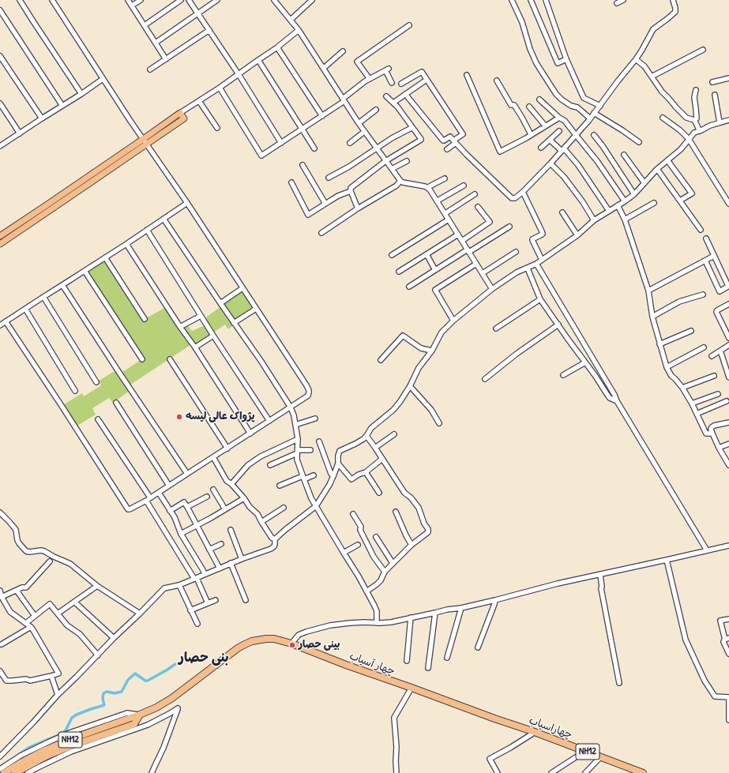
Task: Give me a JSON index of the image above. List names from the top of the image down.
{
  "streets": {
    "highway": ["چهار آسیاب", "چهاراسیاب", "NH12"]
  },
  "crossings": [
    ["چهار آسیاب", "چهاراسیاب"]
  ],
  "districts": ["بنی حصار"],
  "places": ["پژواک عالی لیسه", "بینی حصار"]
}
